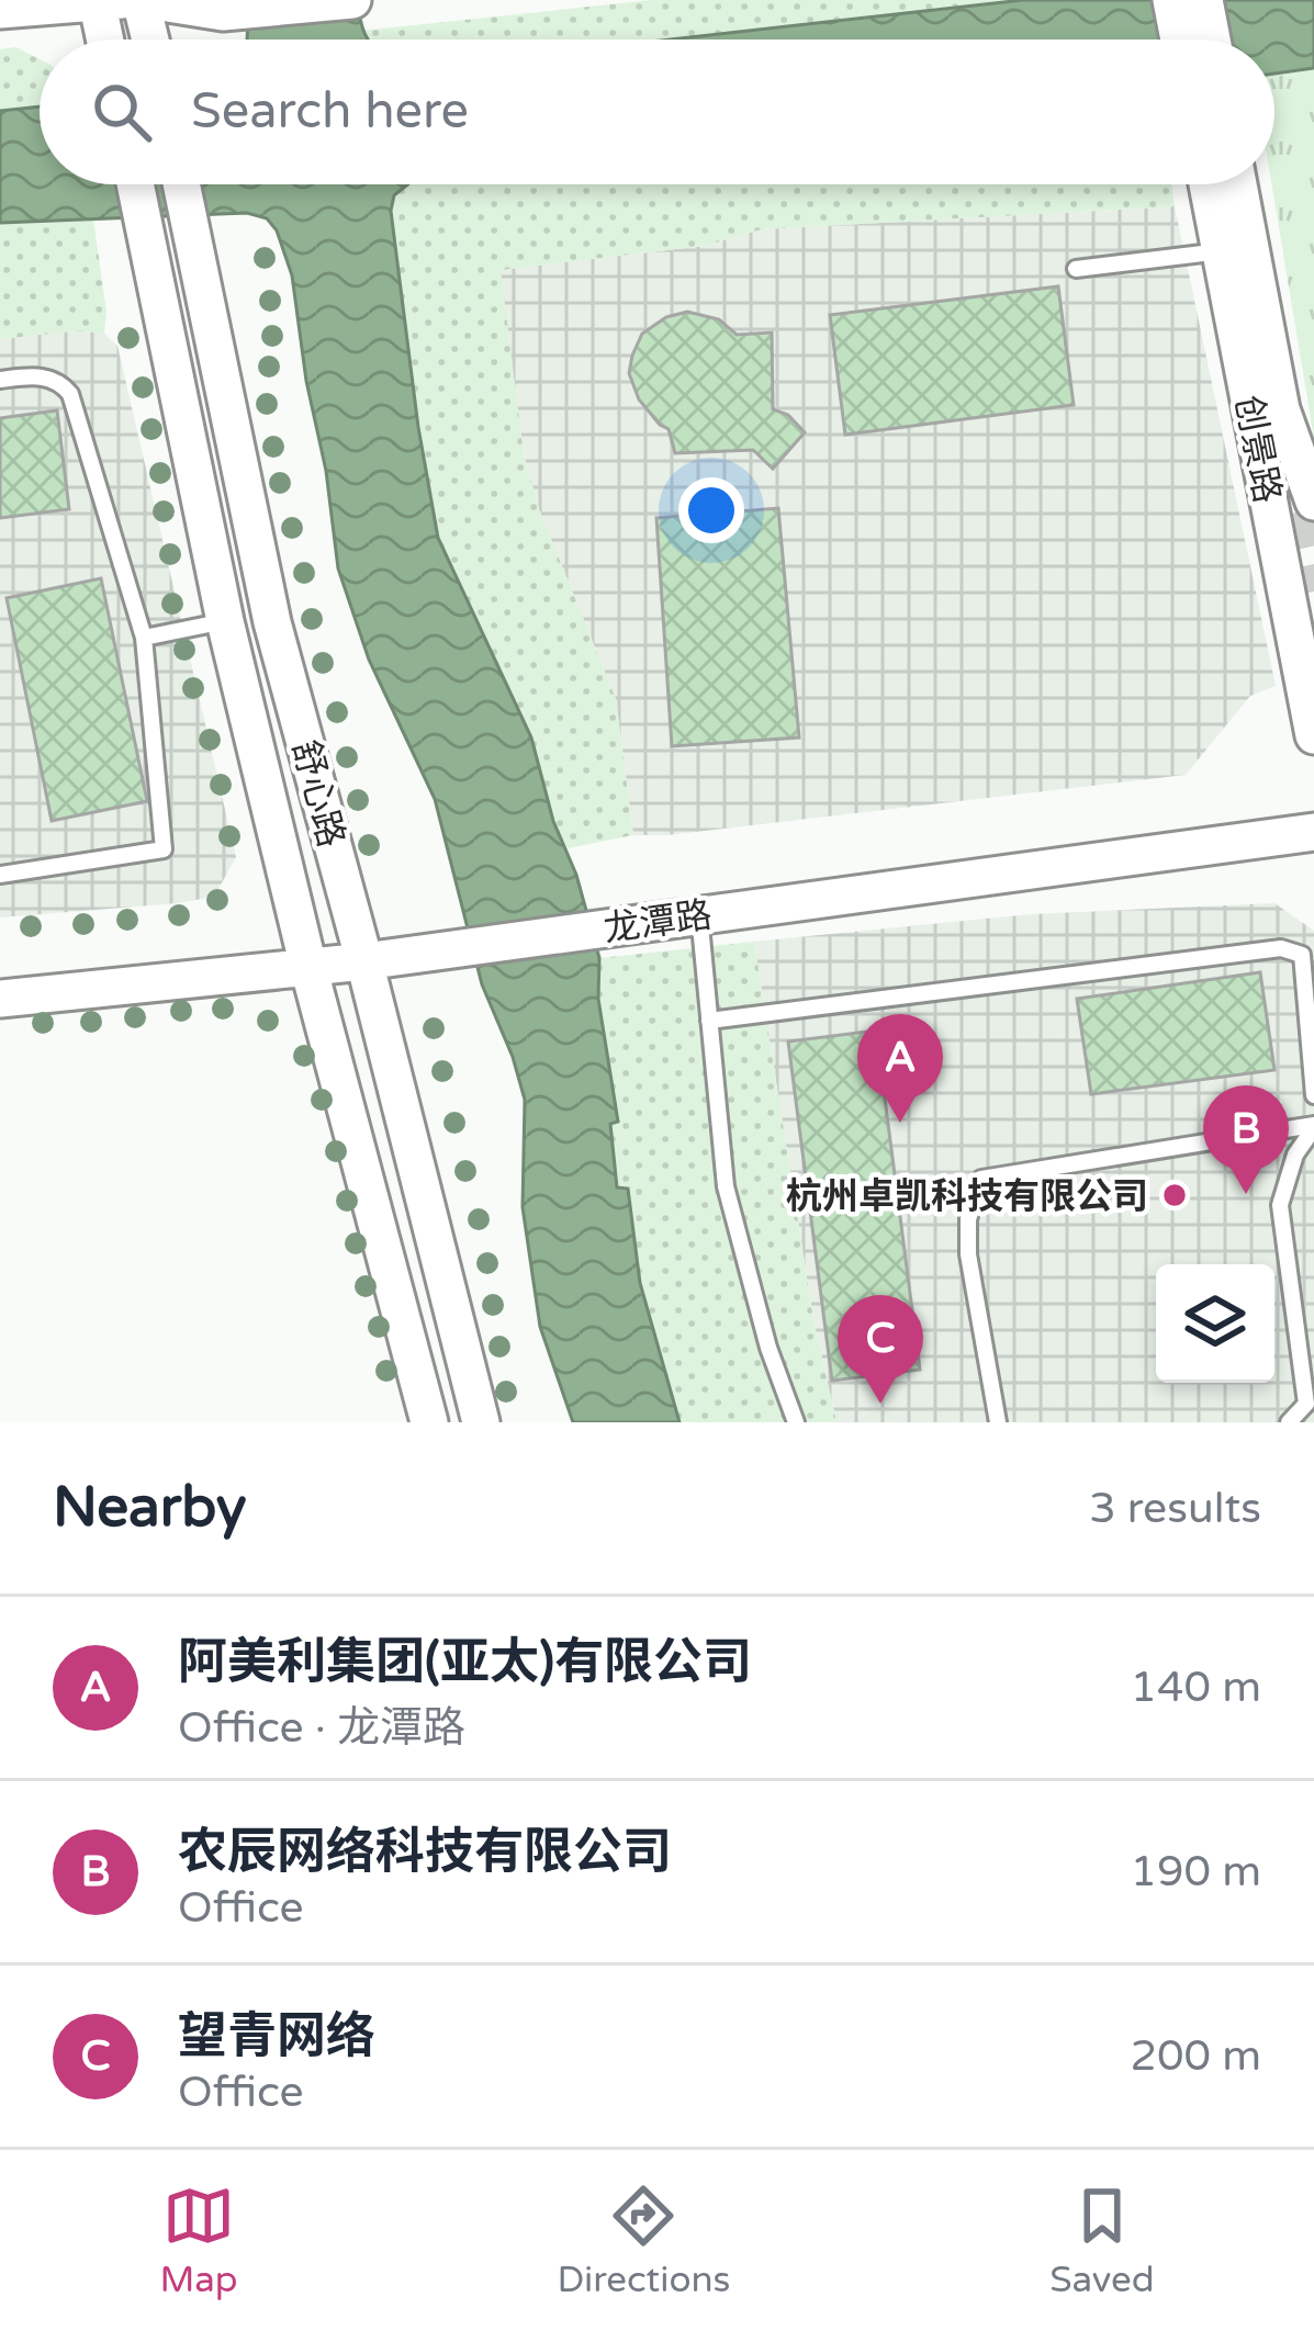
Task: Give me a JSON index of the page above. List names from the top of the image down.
{
  "streets": {
    "street": ["创景路", "舒心路", "龙潭路"]
  },
  "crossings": [
    ["舒心路", "龙潭路"]
  ],
  "places": ["杭州卓凯科技有限公司"],
  "page": {
    "search": "Search here",
    "pins": ["A", "B", "C"],
    "heading": ["Nearby", "3 results"],
    "list": [
      {
        "mark": "A",
        "name": "阿美利集团(亚太)有限公司",
        "note": "Office · 龙潭路",
        "value": "140 m"
      },
      {
        "mark": "B",
        "name": "农辰网络科技有限公司",
        "note": "Office",
        "value": "190 m"
      },
      {
        "mark": "C",
        "name": "望青网络",
        "note": "Office",
        "value": "200 m"
      }
    ],
    "nav": ["Map", "Directions", "Saved"]
  }
}
